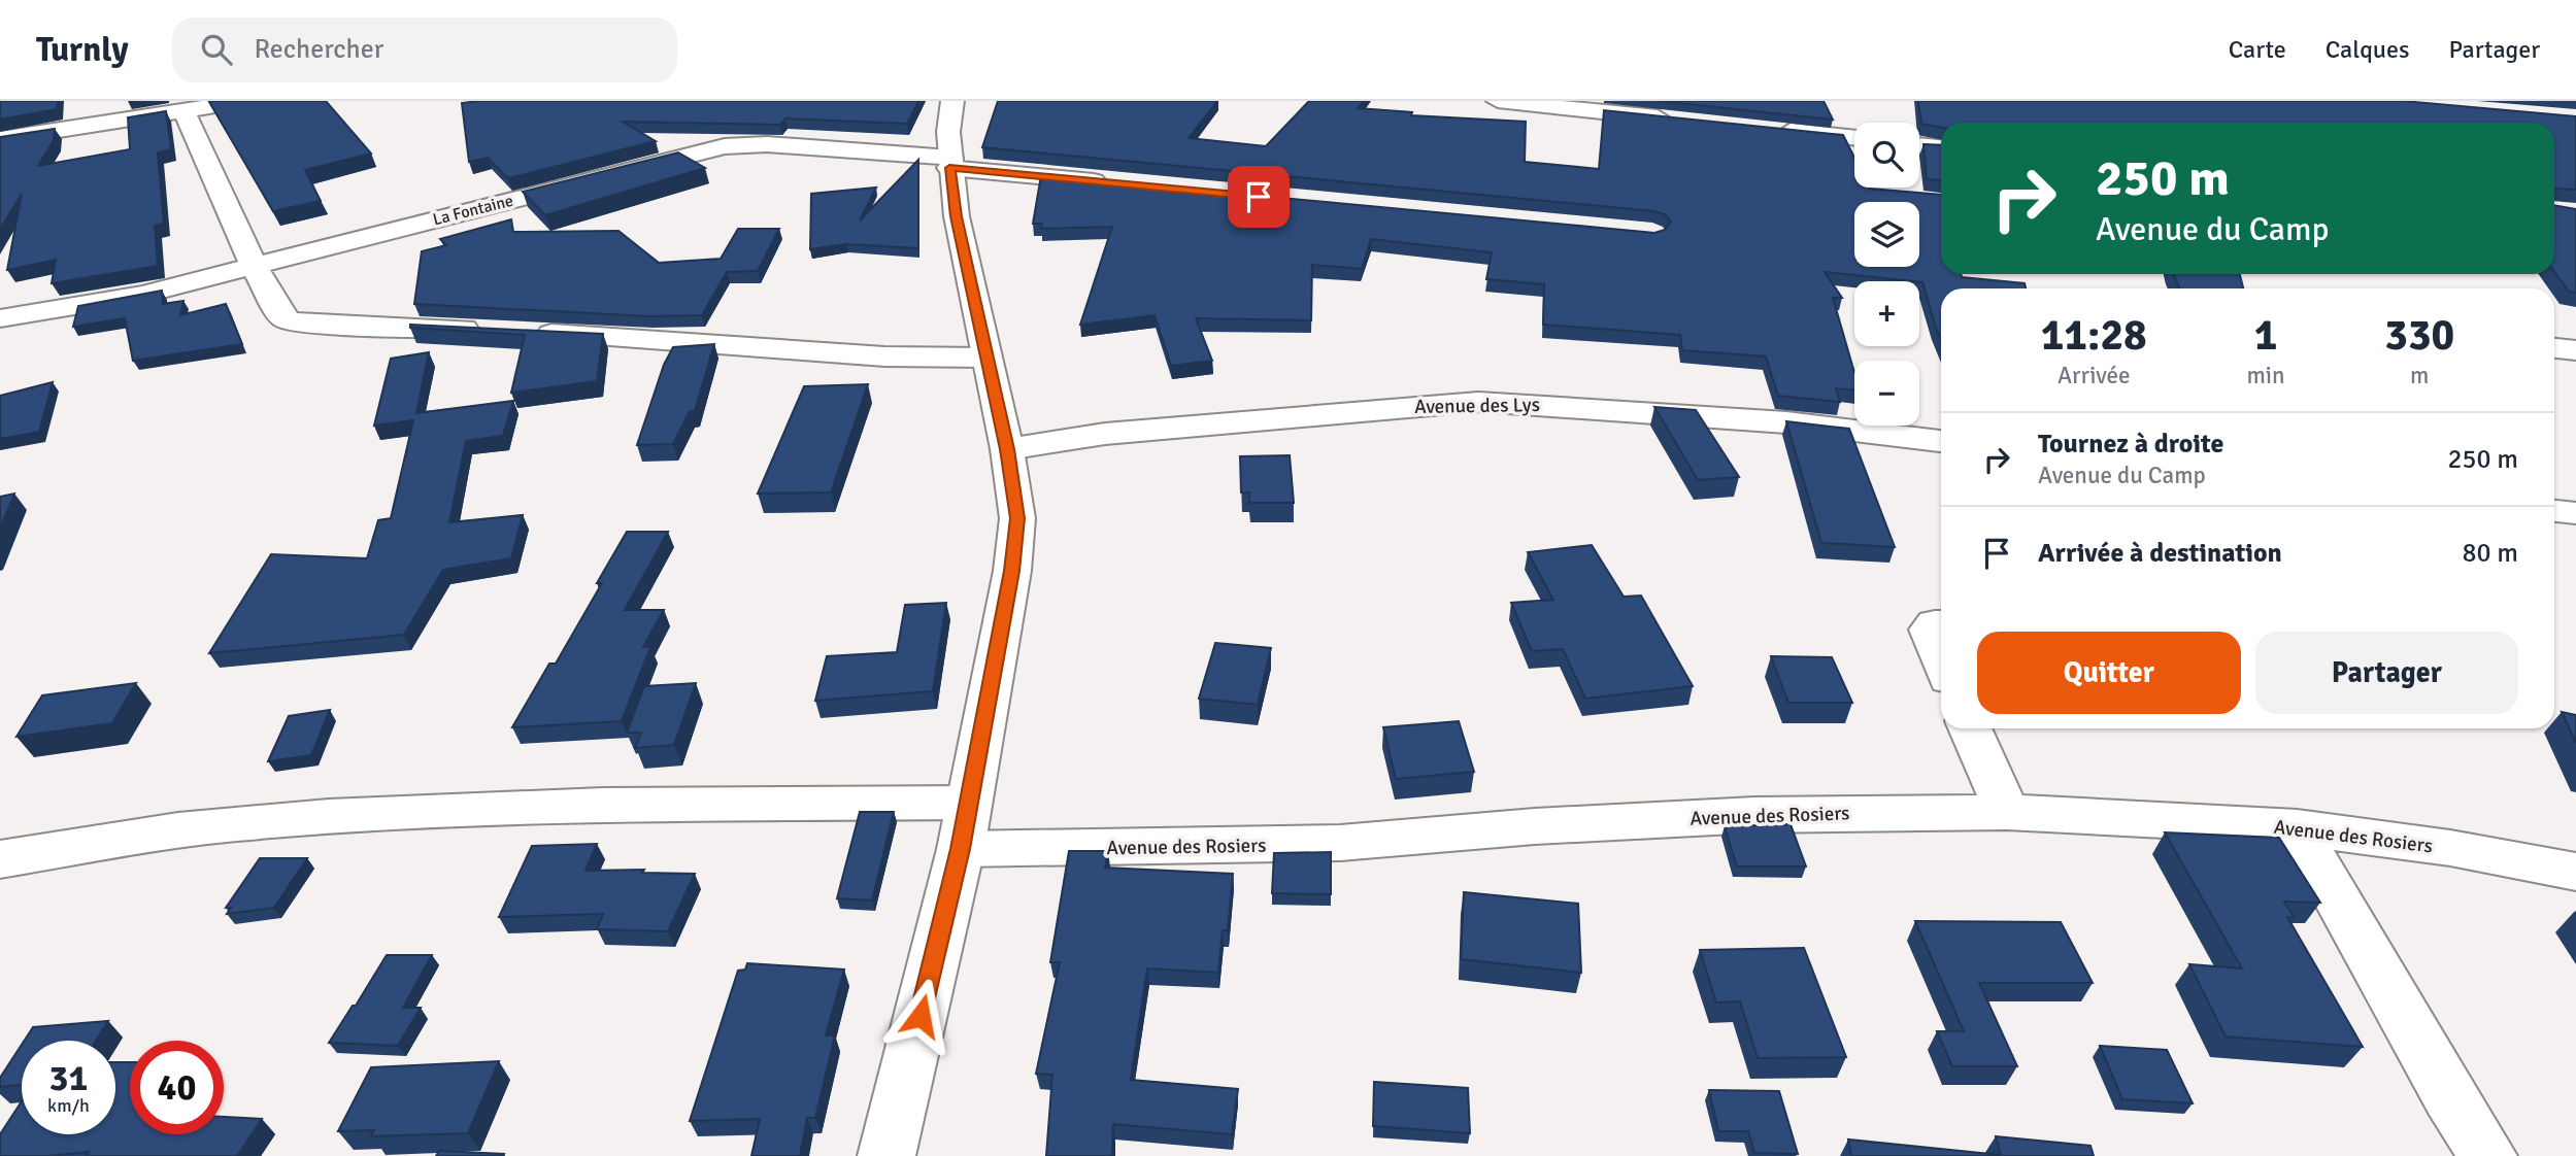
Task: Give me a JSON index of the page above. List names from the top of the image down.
{
  "streets": {
    "street": ["La Fontaine", "Avenue des Lys", "Avenue des Rosiers"]
  },
  "page": {
    "header": "Turnly",
    "search": "Rechercher",
    "nav": ["Carte", "Calques", "Partager"],
    "map_buttons": ["+", "−"],
    "turn": ["250 m", "Avenue du Camp"],
    "eta": [
      "11:28",
      "Arrivée",
      "1",
      "min",
      "330",
      "m"
    ],
    "list": [
      {
        "name": "Tournez à droite",
        "note": "Avenue du Camp",
        "value": "250 m"
      },
      {
        "name": "Arrivée à destination",
        "value": "80 m"
      }
    ],
    "buttons": ["Quitter", "Partager"],
    "speed": "31 km/h",
    "limit": "40"
  }
}
